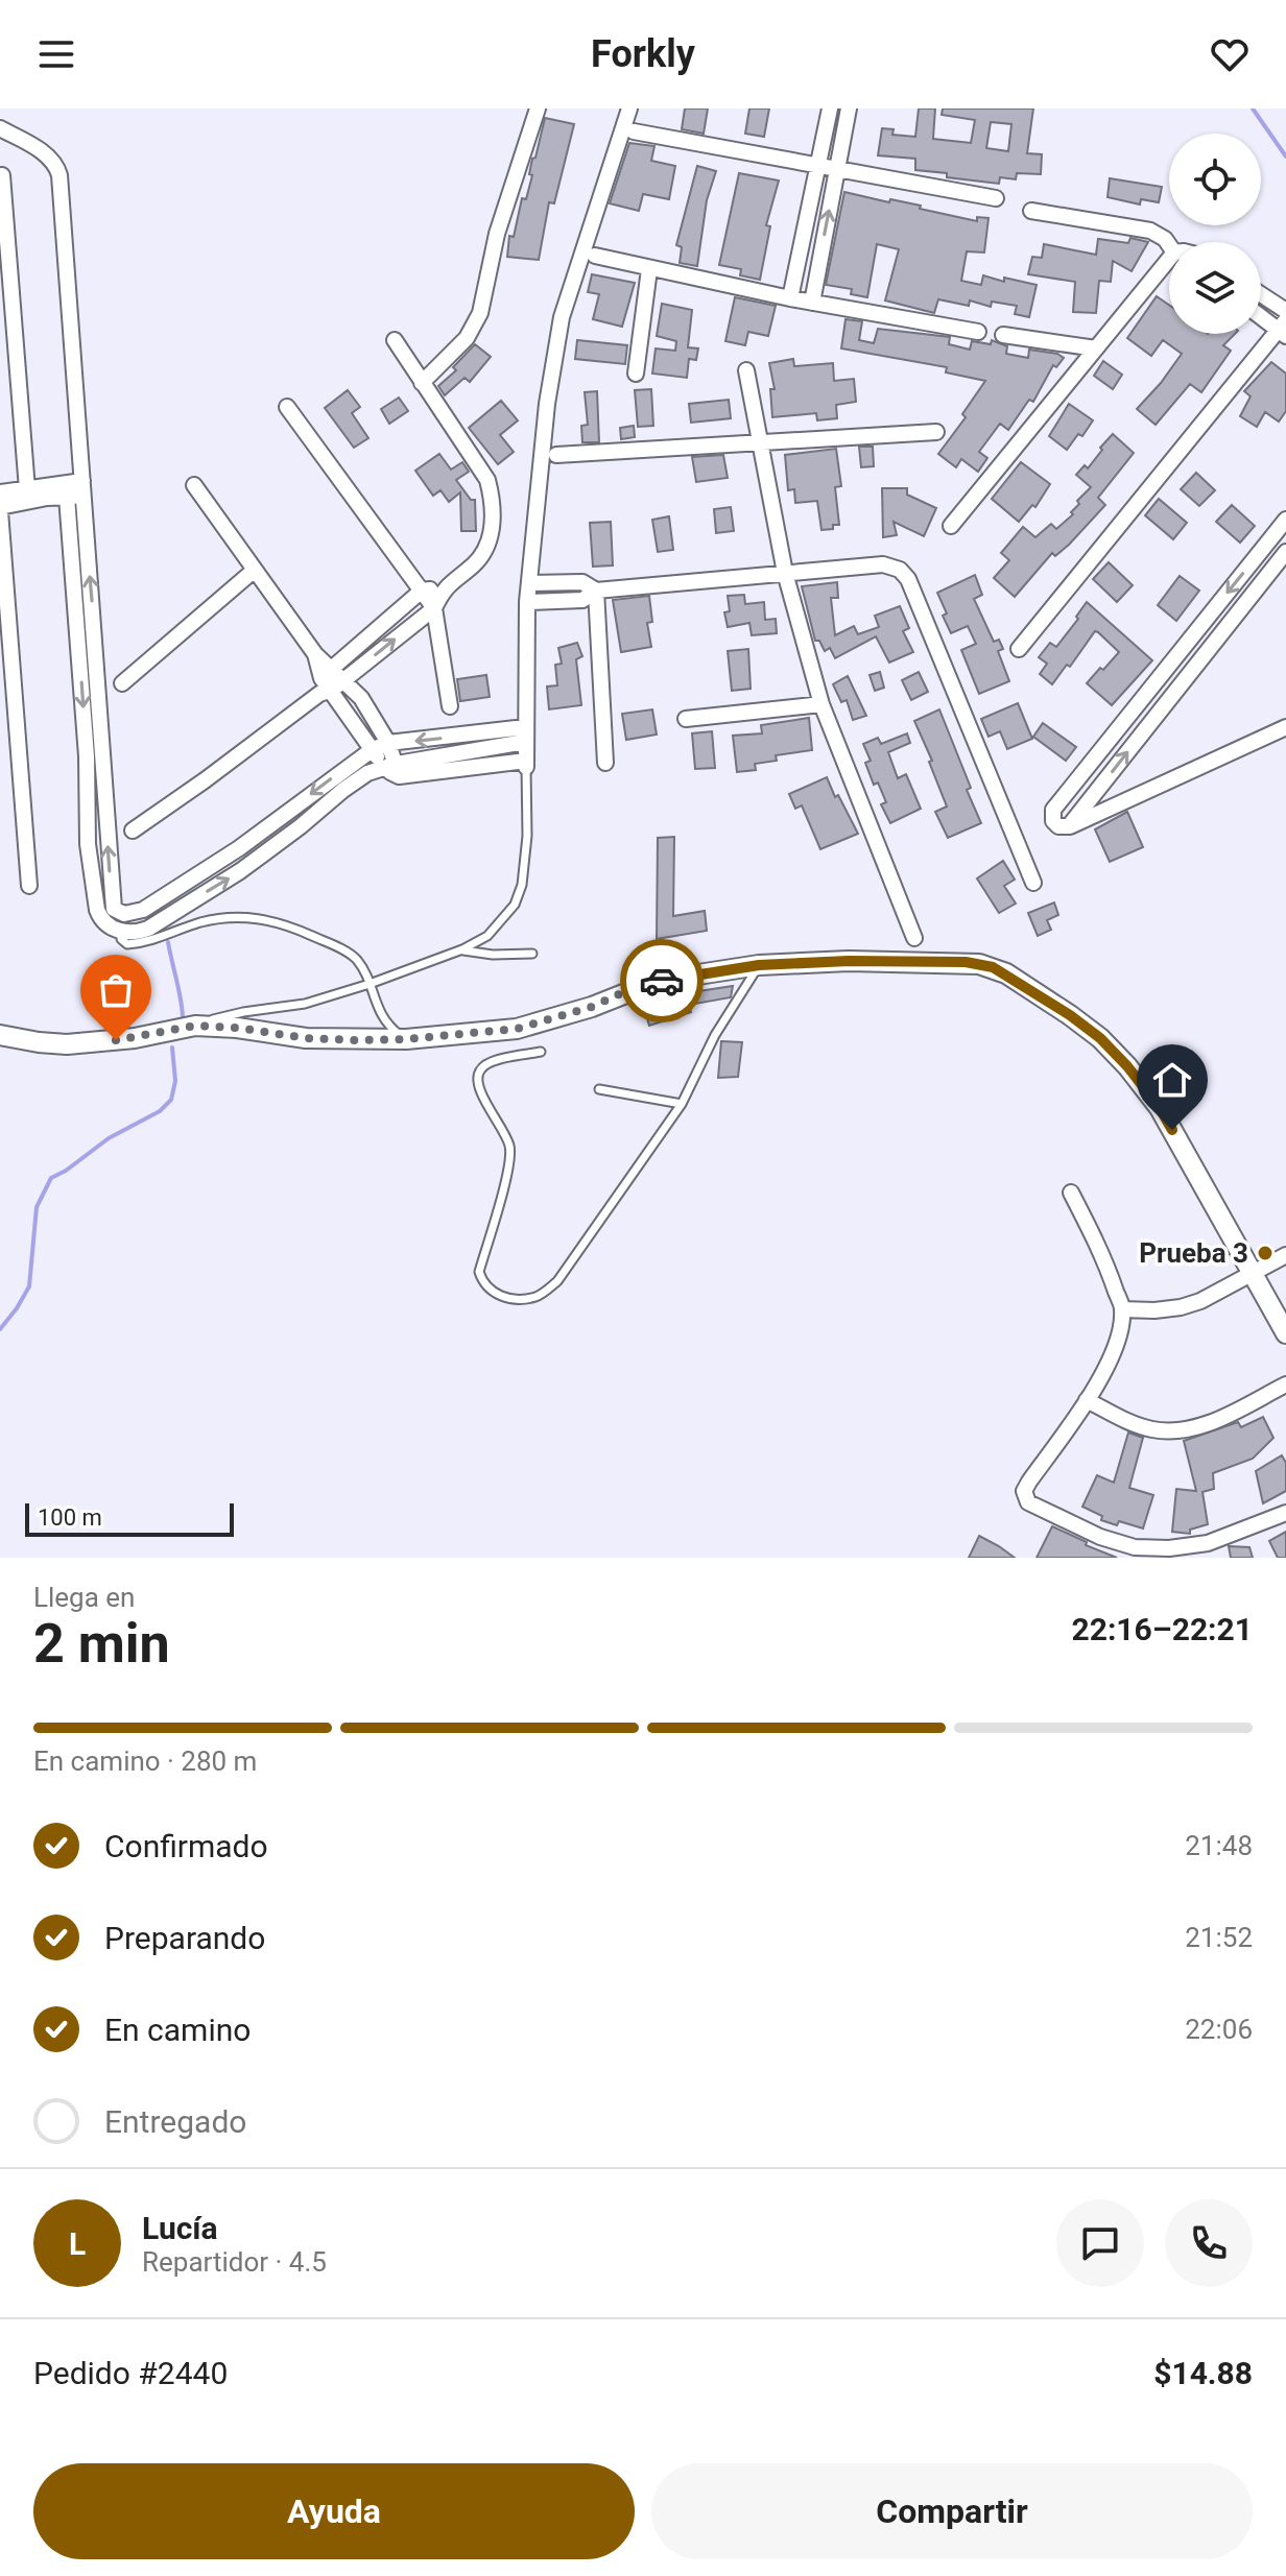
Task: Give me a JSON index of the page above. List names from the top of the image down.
{
  "places": ["Prueba 3"],
  "scale_bar": "100 m",
  "page": {
    "header": "Forkly",
    "scale": "100 m",
    "heading": ["2 min", "Llega en", "22:16–22:21"],
    "panel": [
      "Lucía",
      "Repartidor · 4.5",
      "Pedido #2440",
      "$14.88"
    ],
    "bar": "En camino · 280 m",
    "list": [
      ["Confirmado", "21:48"],
      ["Preparando", "21:52"],
      ["En camino", "22:06"],
      "Entregado"
    ],
    "round": "L",
    "buttons": ["Ayuda", "Compartir"]
  }
}
